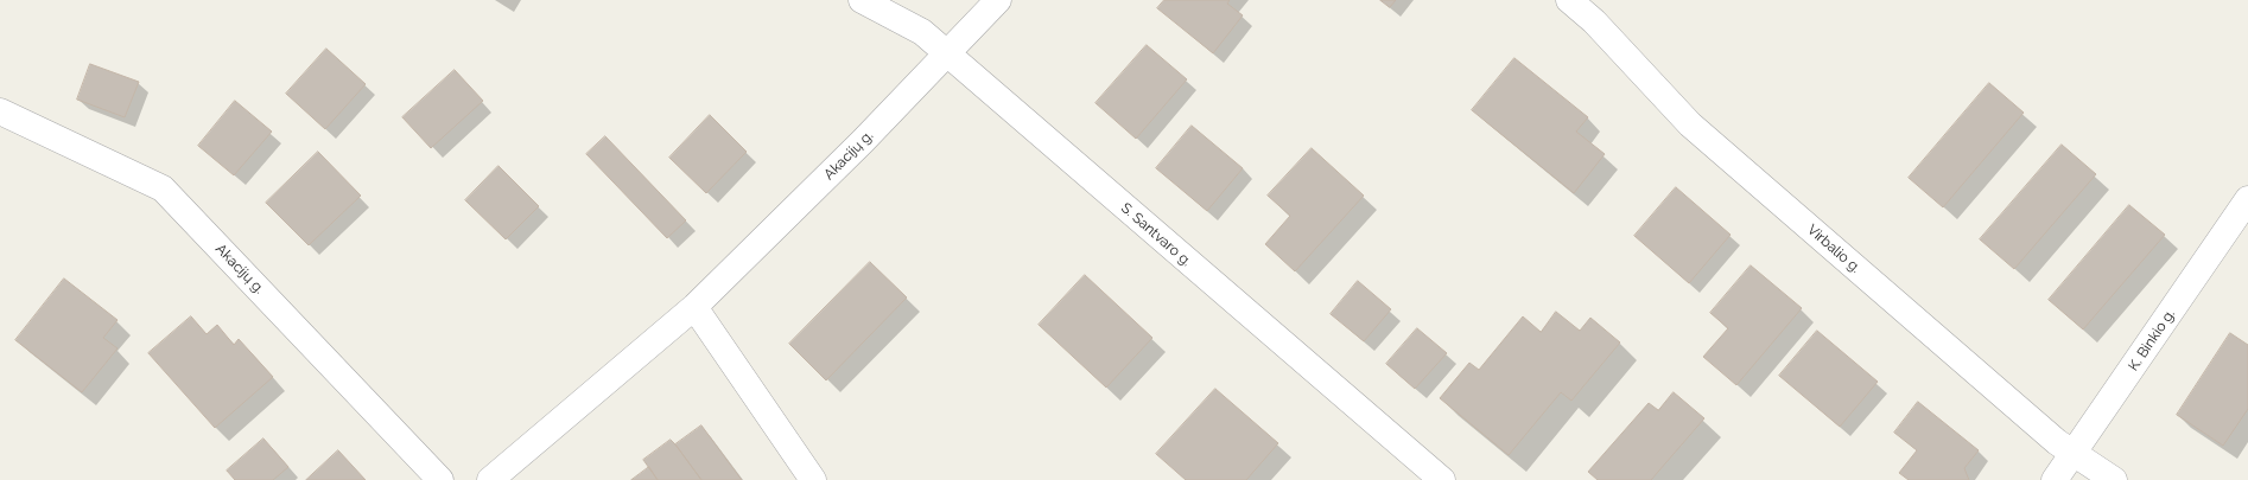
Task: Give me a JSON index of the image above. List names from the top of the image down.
{
  "streets": {
    "street": [
      "Akacijų g.",
      "S. Santvaro g.",
      "Virbalio g.",
      "K. Binkio g."
    ]
  },
  "crossings": [
    ["Akacijų g.", "S. Santvaro g."],
    ["Virbalio g.", "K. Binkio g."]
  ]
}
